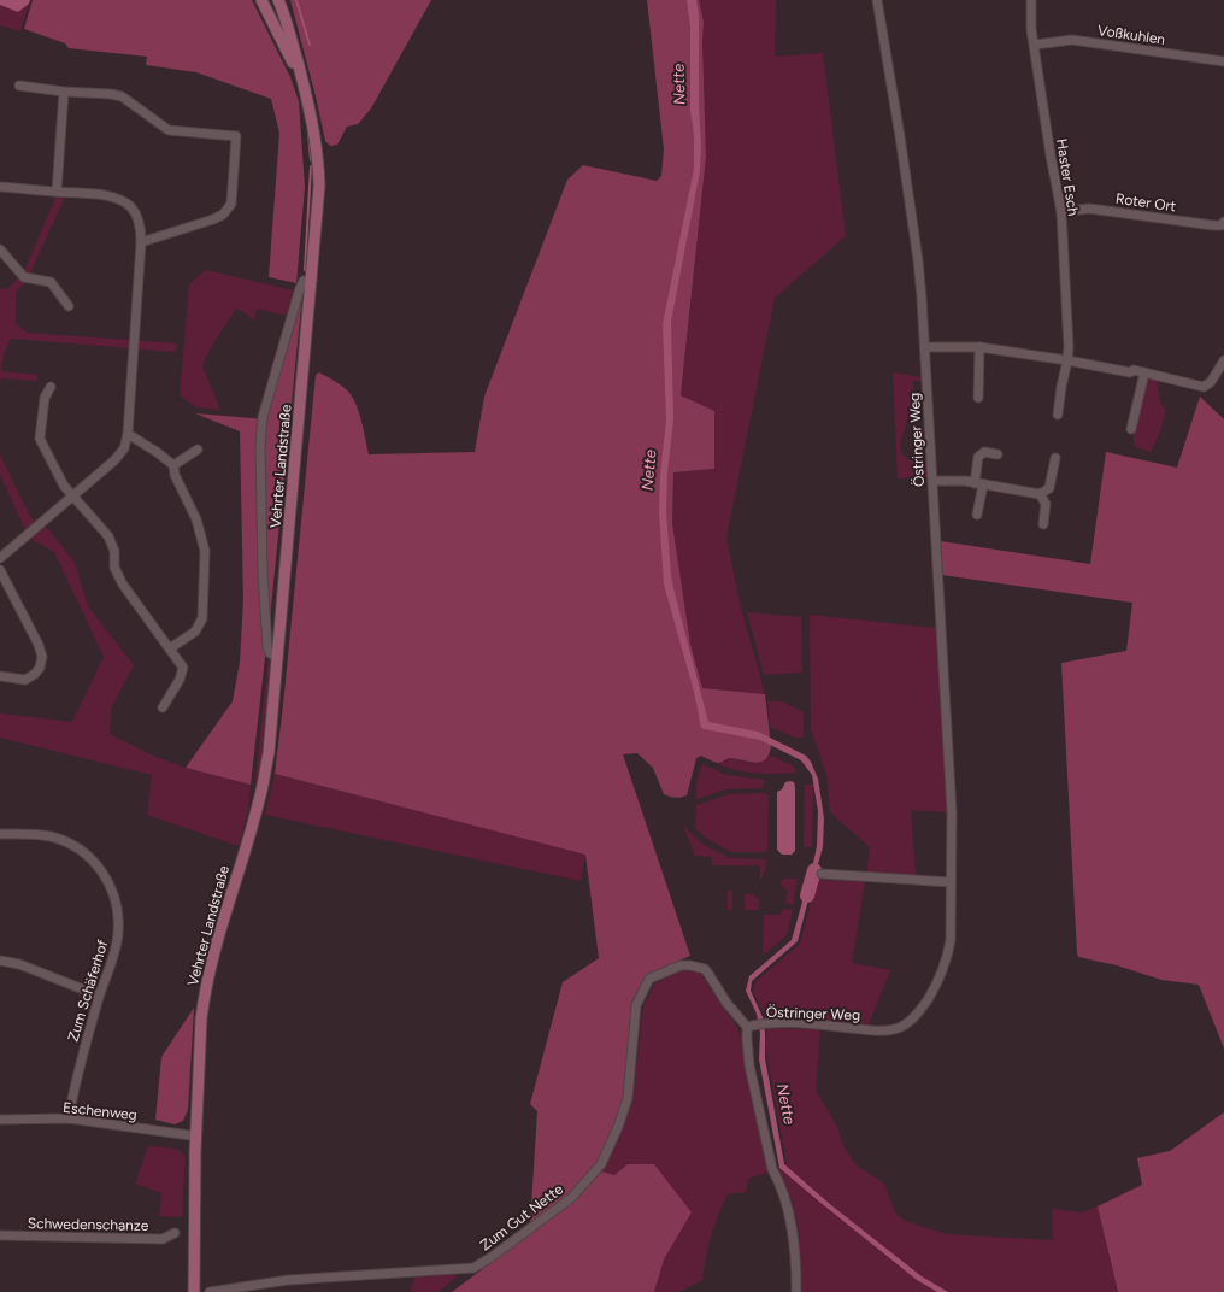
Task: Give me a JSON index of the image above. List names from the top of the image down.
{
  "streets": {
    "main road": ["Vehrter Landstraße"],
    "street": [
      "Voßkuhlen",
      "Haster Esch",
      "Roter Ort",
      "Östringer Weg",
      "Zum Schäferhof",
      "Eschenweg",
      "Zum Gut Nette",
      "Schwedenschanze"
    ]
  },
  "crossings": [
    ["Voßkuhlen", "Haster Esch"],
    ["Haster Esch", "Roter Ort"],
    ["Östringer Weg", "Zum Gut Nette"],
    ["Vehrter Landstraße", "Eschenweg"],
    ["Zum Schäferhof", "Eschenweg"]
  ],
  "water": ["Nette"]
}
